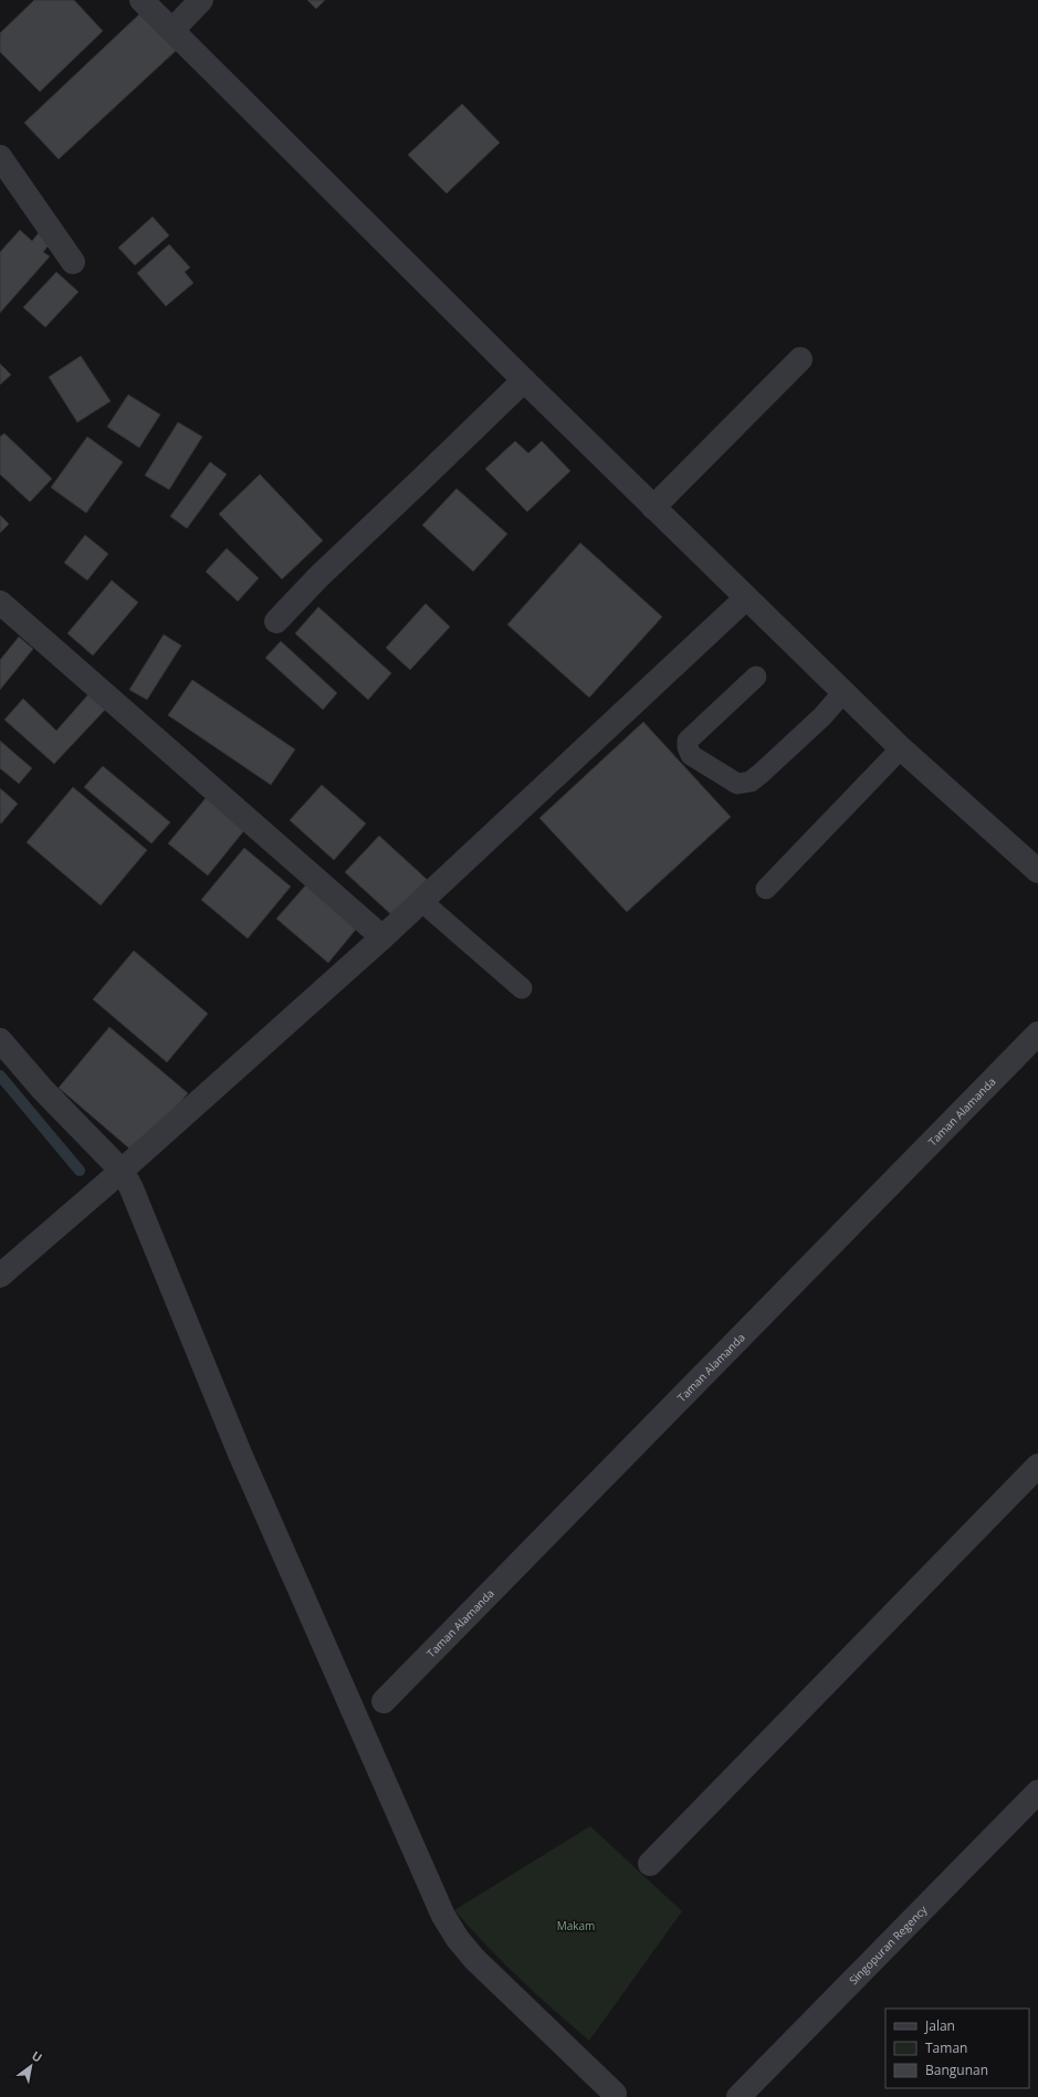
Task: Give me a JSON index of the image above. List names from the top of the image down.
{
  "streets": {
    "street": ["Taman Alamanda", "Singopuran Regency"]
  },
  "parks": ["Makam"],
  "legend": ["Jalan", "Taman", "Bangunan"],
  "north": "top right"
}
